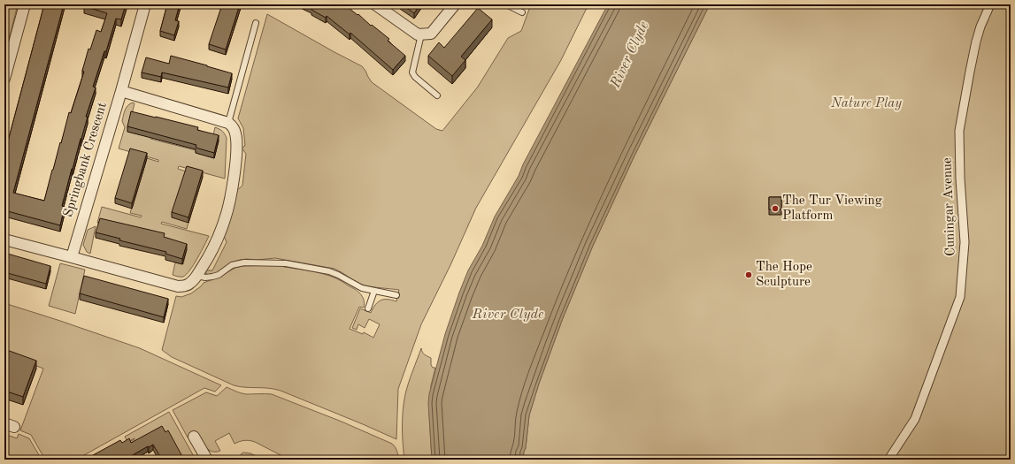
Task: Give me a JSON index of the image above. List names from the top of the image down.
{
  "streets": {
    "street": ["Springbank Crescent", "Cuningar Avenue"]
  },
  "water": ["River Clyde"],
  "parks": ["Nature Play"],
  "places": ["The Tur Viewing Platform", "The Hope Sculpture"]
}
